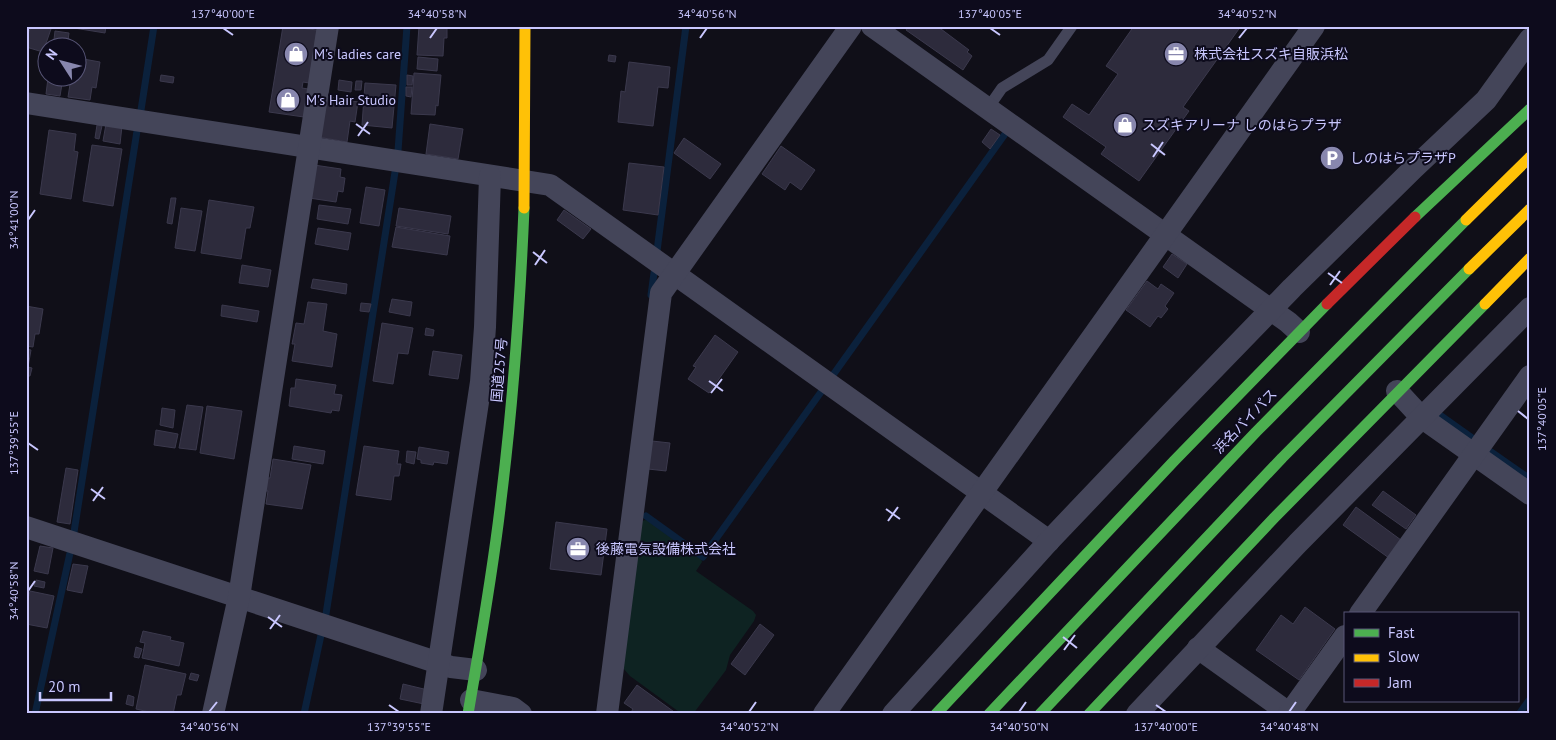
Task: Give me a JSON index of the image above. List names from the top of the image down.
{
  "streets": {
    "highway": ["国道257号", "浜名バイパス"]
  },
  "places": {
    "shop": ["M's ladies care", "M's Hair Studio", "スズキアリーナ しのはらプラザ"],
    "office": ["株式会社スズキ自販浜松", "後藤電気設備株式会社"],
    "parking": ["しのはらプラザP"]
  },
  "legend": ["Fast", "Slow", "Jam"],
  "scale_bar": "20 m",
  "north": "top left",
  "coordinates": [
    "137°40'00\"E",
    "34°40'58\"N",
    "34°40'56\"N",
    "137°40'05\"E",
    "34°40'52\"N",
    "34°41'00\"N",
    "137°39'55\"E",
    "34°40'50\"N",
    "34°40'48\"N"
  ]
}
